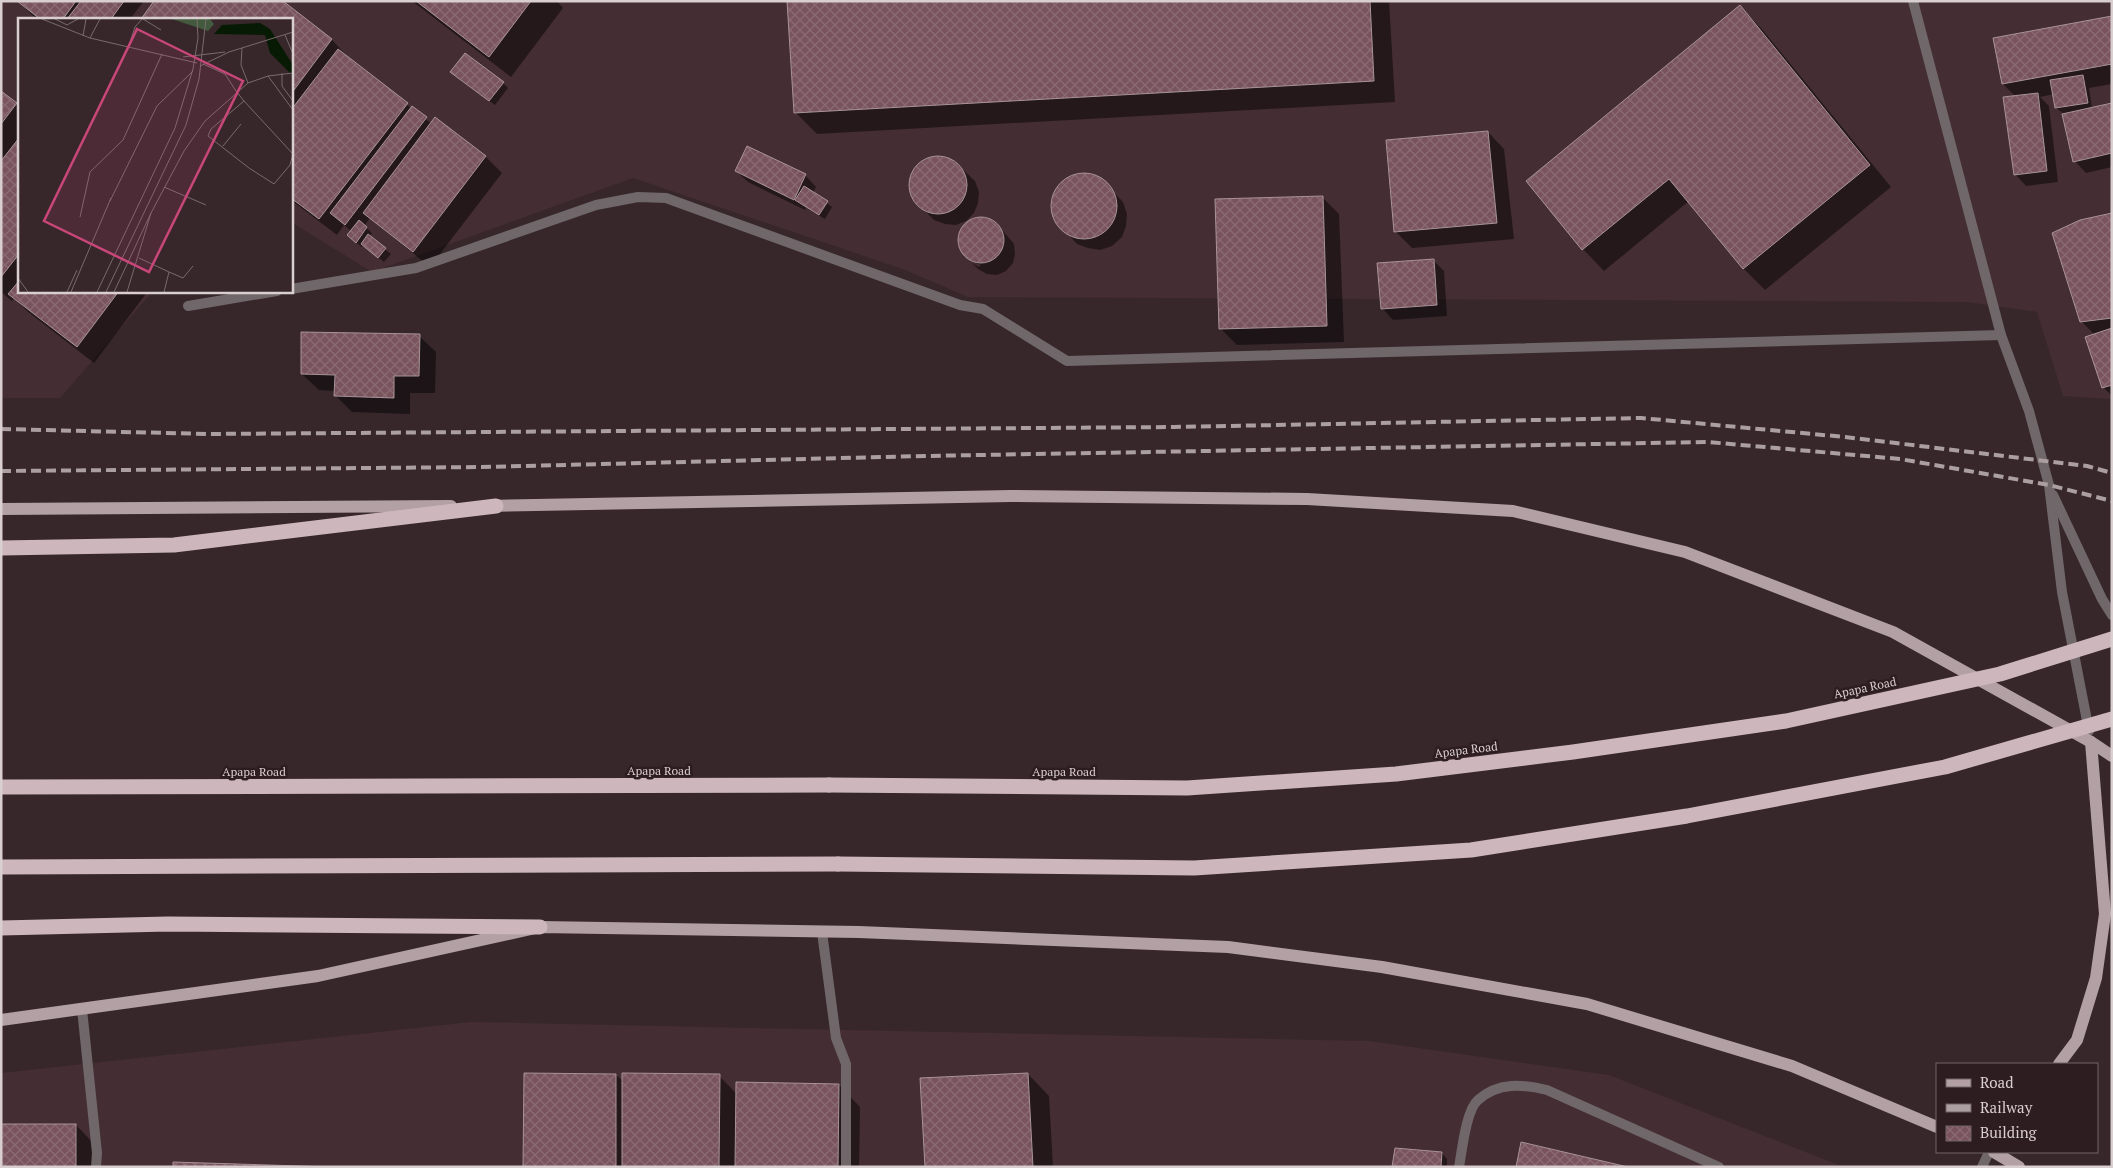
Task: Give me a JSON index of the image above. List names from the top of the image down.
{
  "streets": {
    "highway": ["Apapa Road"]
  },
  "legend": ["Road", "Railway", "Building"]
}
